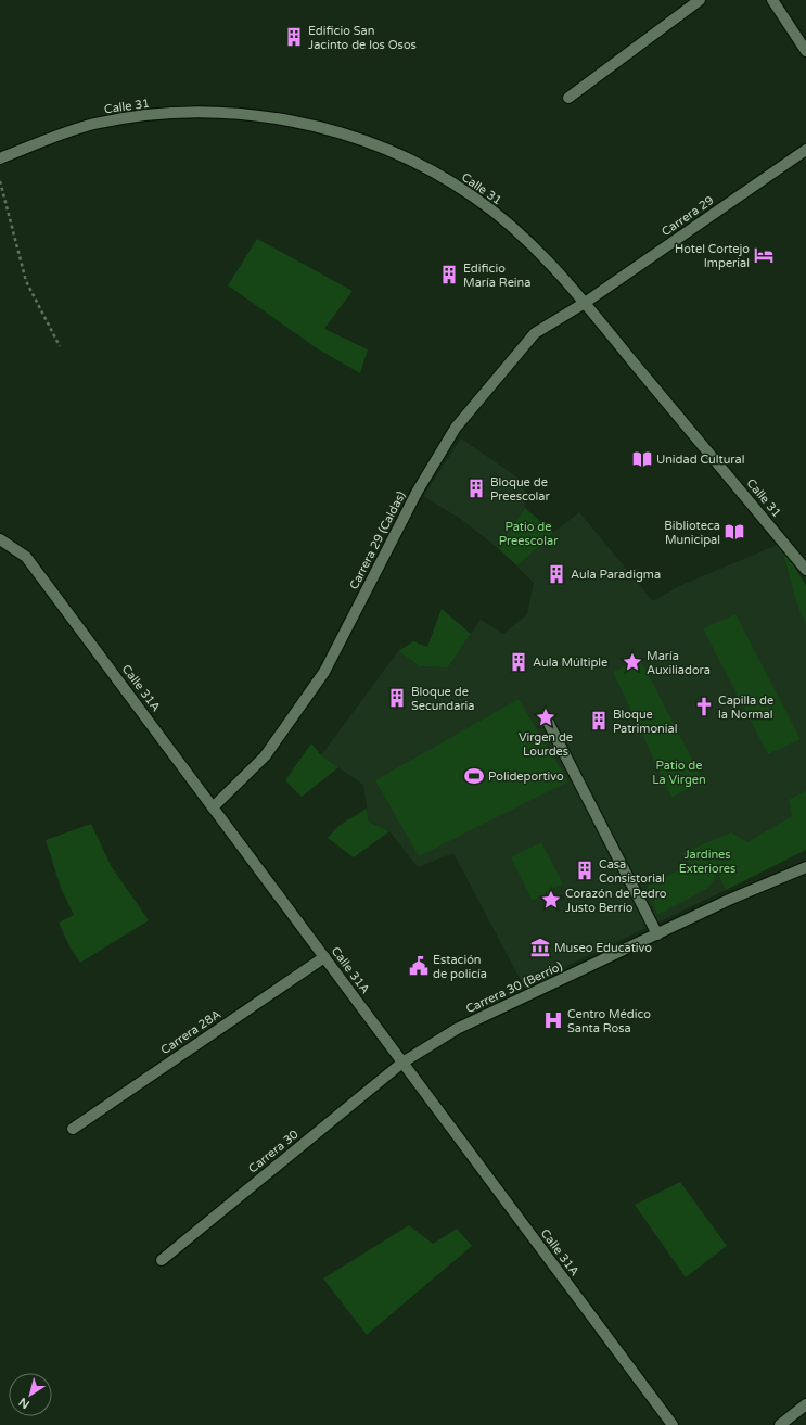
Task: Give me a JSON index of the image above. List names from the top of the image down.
{
  "streets": {
    "street": [
      "Calle 31",
      "Carrera 29",
      "Carrera 29 (Caldas)",
      "Calle 31A",
      "Carrera 30 (Berrío)",
      "Carrera 28A",
      "Carrera 30"
    ]
  },
  "crossings": [
    ["Calle 31", "Carrera 29"],
    ["Calle 31", "Carrera 29 (Caldas)"],
    ["Carrera 29", "Carrera 29 (Caldas)"],
    ["Carrera 29 (Caldas)", "Calle 31A"],
    ["Calle 31A", "Carrera 30 (Berrío)"],
    ["Calle 31A", "Carrera 28A"],
    ["Calle 31A", "Carrera 30"],
    ["Carrera 30 (Berrío)", "Carrera 30"]
  ],
  "parks": ["Patio de Preescolar", "Patio de La Virgen", "Jardines Exteriores"],
  "places": {
    "building": [
      "Edificio San Jacinto de los Osos",
      "Edificio María Reina",
      "Bloque de Preescolar",
      "Aula Paradigma",
      "Aula Múltiple",
      "Bloque de Secundaria",
      "Bloque Patrimonial",
      "Casa Consistorial"
    ],
    "hotel": ["Hotel Cortejo Imperial"],
    "library": ["Unidad Cultural", "Biblioteca Municipal"],
    "place": ["María Auxiliadora", "Virgen de Lourdes", "Corazón de Pedro Justo Berrío"],
    "church": ["Capilla de la Normal"],
    "sports": ["Polideportivo"],
    "museum": ["Museo Educativo"],
    "public building": ["Estación de policía"],
    "hospital": ["Centro Médico Santa Rosa"]
  },
  "north": "bottom left"
}
